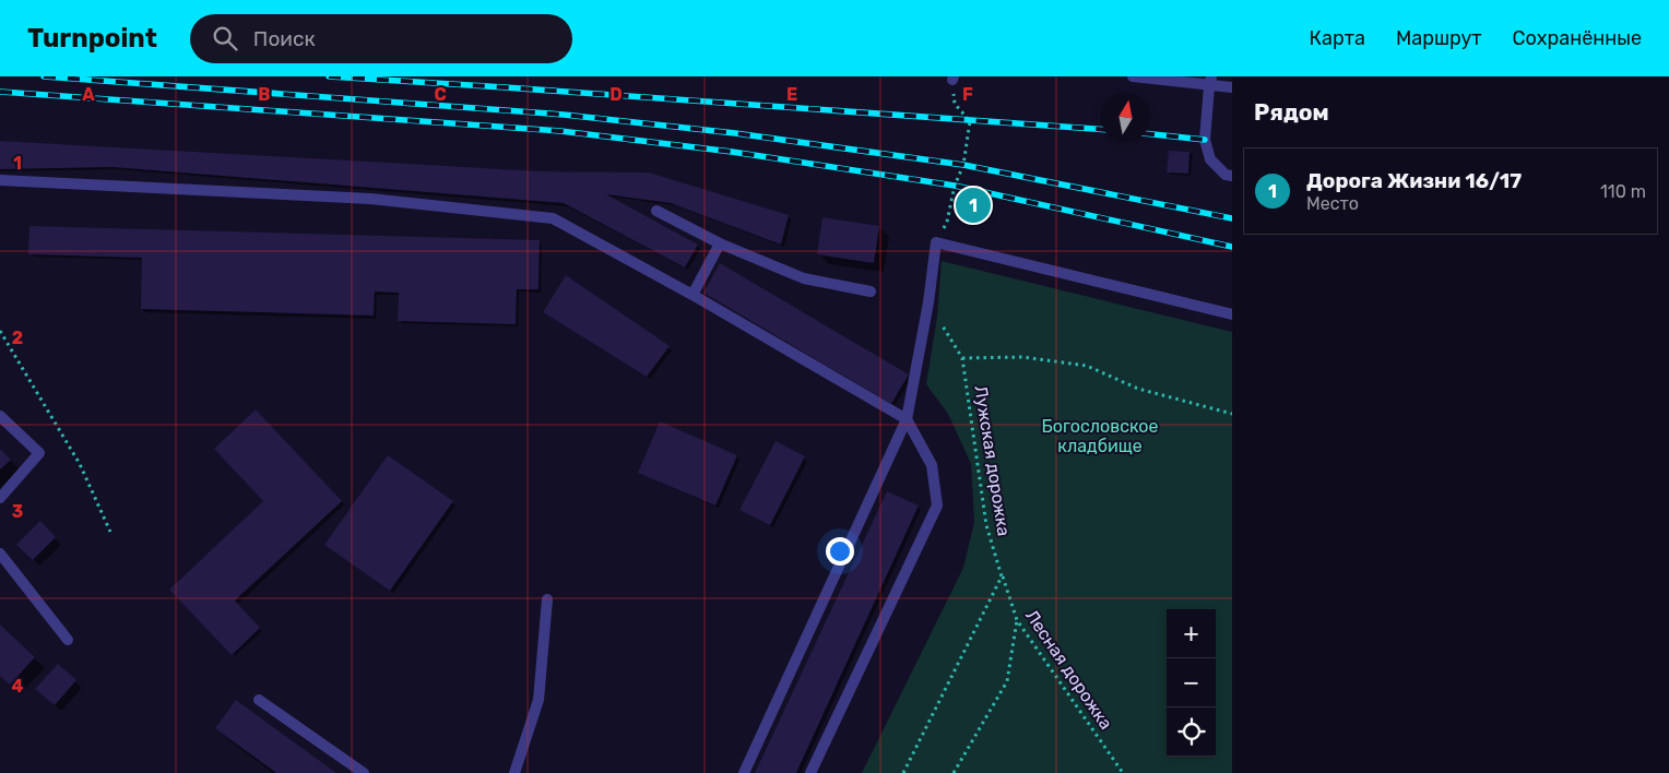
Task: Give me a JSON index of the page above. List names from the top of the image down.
{
  "streets": {
    "path": ["Лужская дорожка", "Лесная дорожка"]
  },
  "crossings": [
    ["Лужская дорожка", "Лесная дорожка"]
  ],
  "parks": ["Богословское кладбище"],
  "north": "top",
  "page": {
    "header": "Turnpoint",
    "search": "Поиск",
    "nav": ["Карта", "Маршрут", "Сохранённые"],
    "heading": "Рядом",
    "list": [
      {
        "mark": "1",
        "name": "Дорога Жизни 16/17",
        "note": "Место",
        "value": "110 m"
      }
    ],
    "pins": "1",
    "map_buttons": ["+", "−"]
  },
  "grid": {
    "columns": [
      "A",
      "B",
      "C",
      "D",
      "E",
      "F"
    ],
    "rows": [
      "1",
      "2",
      "3",
      "4"
    ]
  }
}
